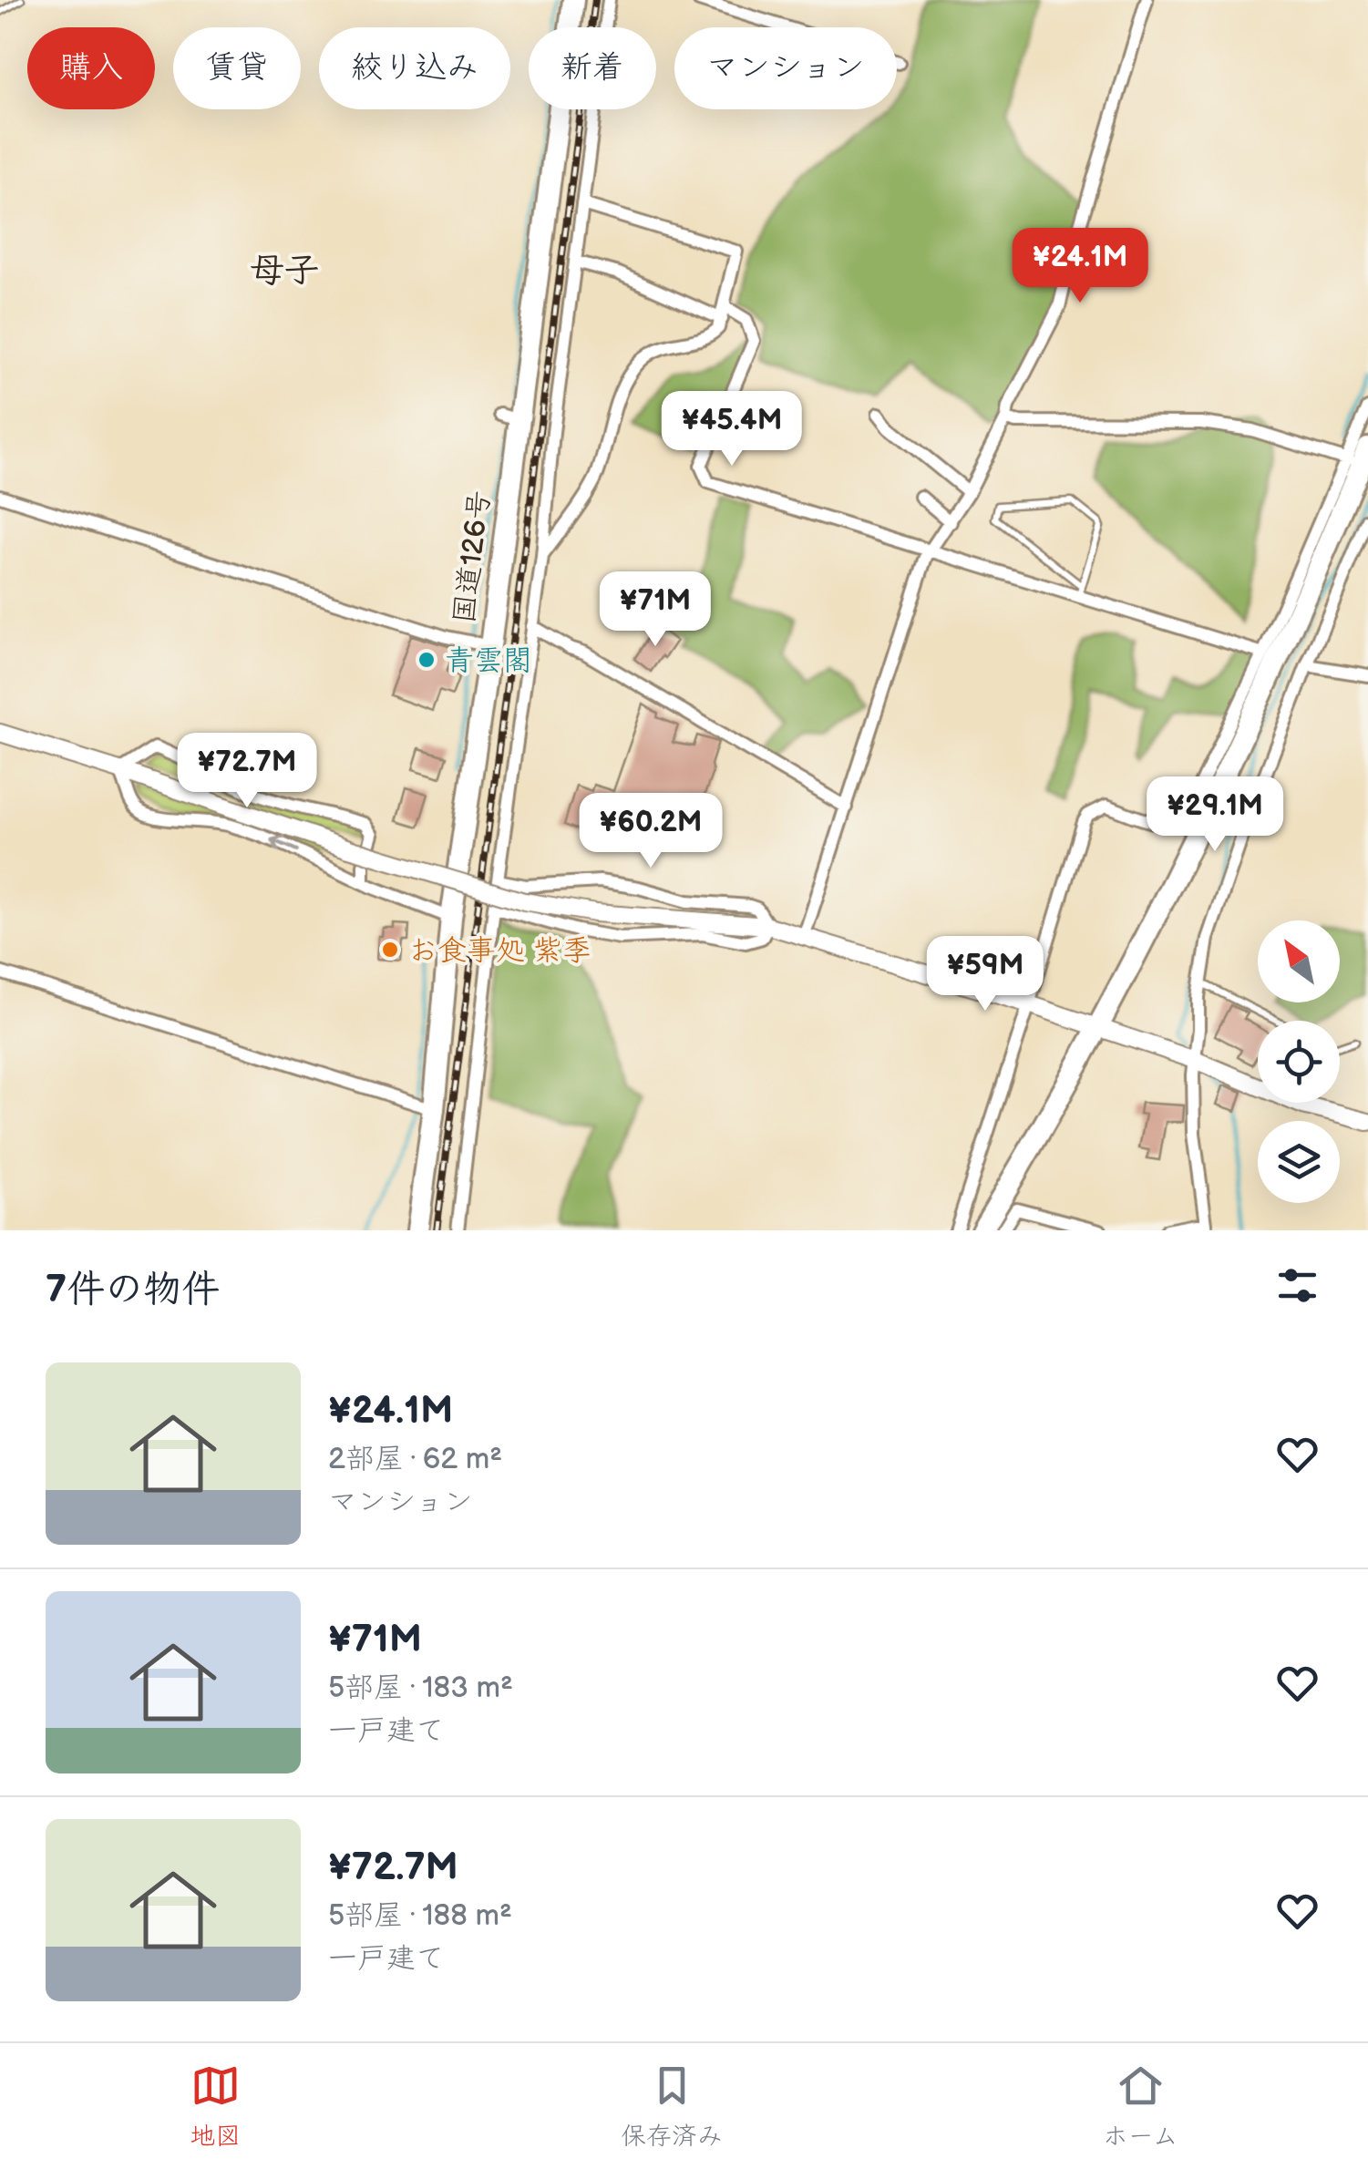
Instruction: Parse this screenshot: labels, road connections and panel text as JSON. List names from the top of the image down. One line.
{"streets":{"highway":["国道126号"]},"districts":["母子"],"places":["青雲閣","お食事処 紫季"],"north":"top left","page":{"chip":["購入","賃貸","絞り込み","新着","マンション"],"price":["¥24.1M","¥45.4M","¥71M","¥72.7M","¥29.1M","¥60.2M","¥59M"],"heading":"7件の物件","list":[{"name":"¥24.1M","note":"2部屋 · 62 m² · マンション"},{"name":"¥71M","note":"5部屋 · 183 m² · 一戸建て"},{"name":"¥72.7M","note":"5部屋 · 188 m² · 一戸建て"}],"tabs":["地図","保存済み","ホーム"]}}
